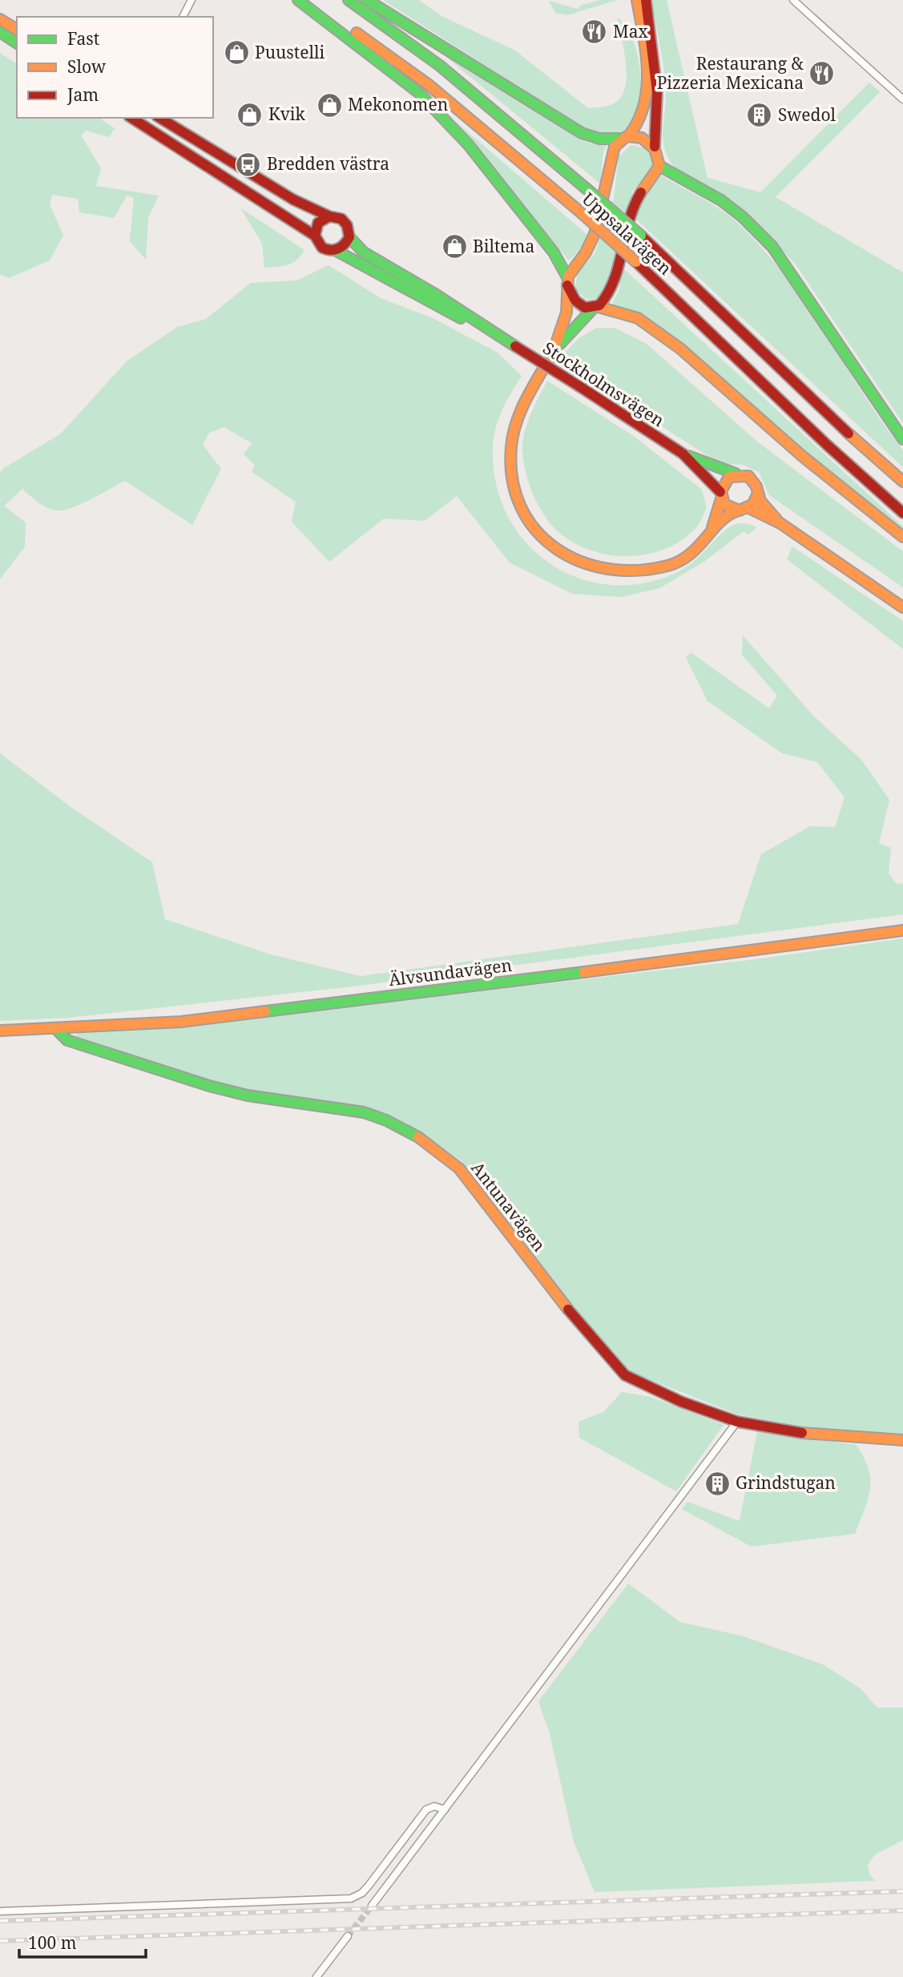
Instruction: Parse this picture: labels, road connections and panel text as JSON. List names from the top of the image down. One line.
{"streets":{"main road":["Uppsalavägen","Stockholmsvägen","Älvsundavägen","Antunavägen"]},"crossings":[["Älvsundavägen","Antunavägen"]],"places":{"restaurant":["Max","Restaurang & Pizzeria Mexicana"],"shop":["Puustelli","Mekonomen","Kvik","Biltema"],"building":["Swedol","Grindstugan"],"bus stop":["Bredden västra"]},"legend":["Fast","Slow","Jam"],"scale_bar":"100 m"}
